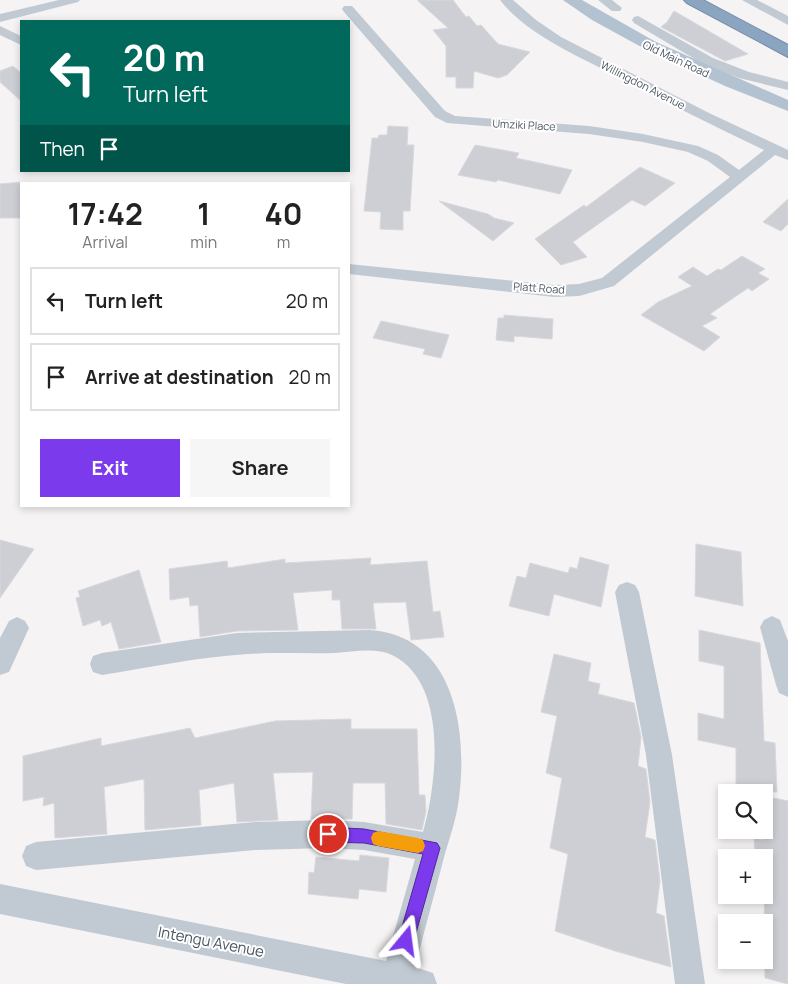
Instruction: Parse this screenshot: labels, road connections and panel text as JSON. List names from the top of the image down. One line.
{"streets":{"main road":["Old Main Road"],"street":["Willingdon Avenue","Umziki Place","Platt Road","Intengu Avenue"]},"crossings":[["Willingdon Avenue","Platt Road"],["Umziki Place","Platt Road"]],"page":{"turn":["20 m","Turn left"],"then":"Then","eta":["17:42","Arrival","1","min","40","m"],"list":[{"name":"Turn left","value":"20 m"},{"name":"Arrive at destination","value":"20 m"}],"buttons":["Exit","Share"],"map_buttons":["+","−"]}}
